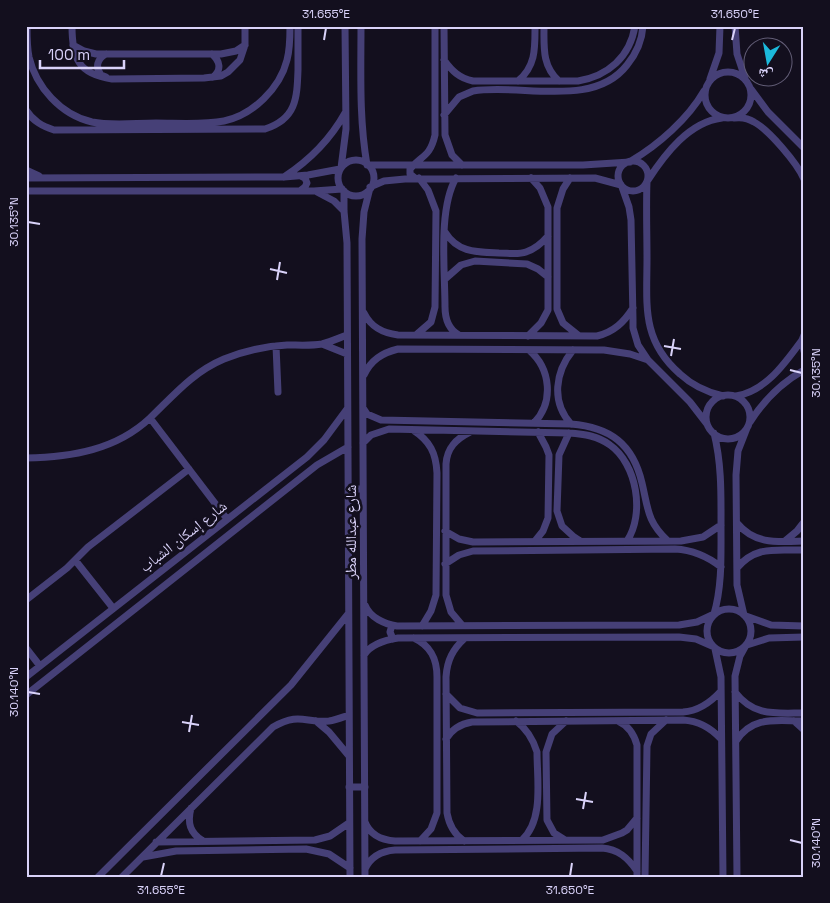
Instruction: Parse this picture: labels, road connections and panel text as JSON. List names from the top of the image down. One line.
{"streets":{"street":["شارع عبدالله مطر","شارع إسكان الشباب"]},"crossings":[["شارع عبدالله مطر","شارع إسكان الشباب"]],"scale_bar":"100 m","north":"bottom","coordinates":["31.655°E","31.650°E","30.135°N","30.140°N"]}
